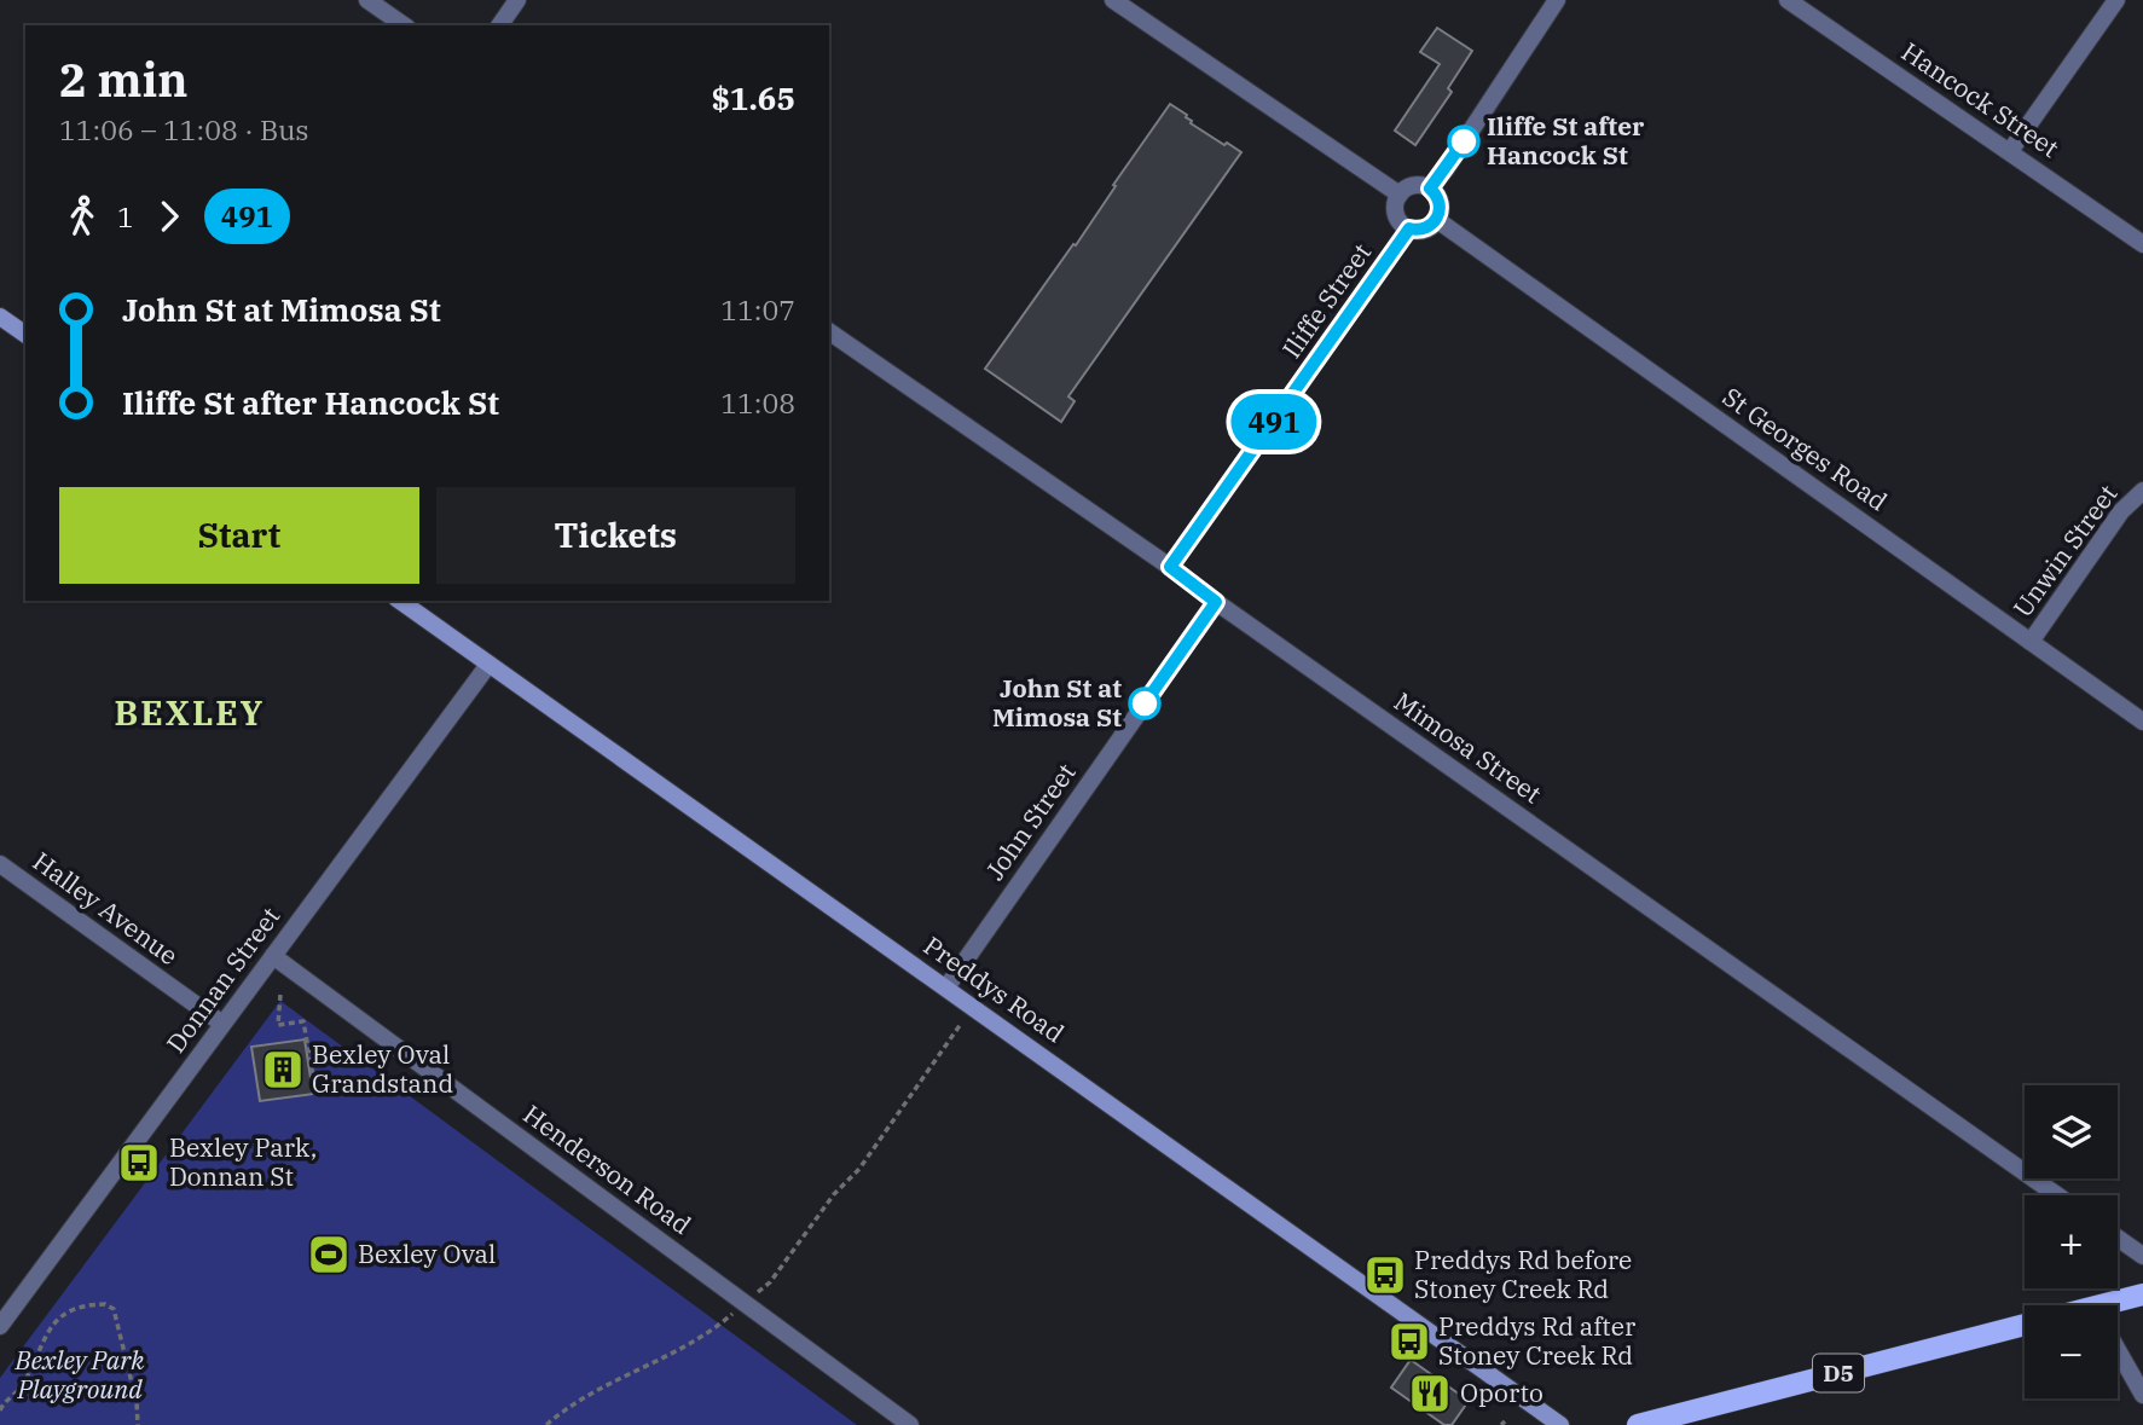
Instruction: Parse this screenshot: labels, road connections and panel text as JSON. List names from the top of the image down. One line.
{"streets":{"main road":["Preddys Road","D5"],"street":["Hancock Street","Iliffe Street","St Georges Road","Unwin Street","Mimosa Street","John Street","Halley Avenue","Donnan Street","Henderson Road"]},"crossings":[["Iliffe Street","St Georges Road"],["Iliffe Street","Mimosa Street"],["St Georges Road","Unwin Street"],["Mimosa Street","John Street"],["John Street","Preddys Road"],["Halley Avenue","Donnan Street"],["Donnan Street","Preddys Road"],["Donnan Street","Henderson Road"]],"districts":["BEXLEY"],"parks":["Bexley Park Playground"],"places":{"other":["Iliffe St after Hancock St","John St at Mimosa St"],"building":["Bexley Oval Grandstand"],"bus stop":["Bexley Park, Donnan St","Preddys Rd before Stoney Creek Rd","Preddys Rd after Stoney Creek Rd"],"sports":["Bexley Oval"],"restaurant":["Oporto"]},"lines":["bus line 491"],"page":{"on_map":"491","heading":["2 min","11:06 – 11:08 · Bus","$1.65"],"legs":["1","491"],"list":[{"name":"John St at Mimosa St","value":"11:07"},{"name":"Iliffe St after Hancock St","value":"11:08"}],"buttons":["Start","Tickets"],"map_buttons":["+","−"]}}
